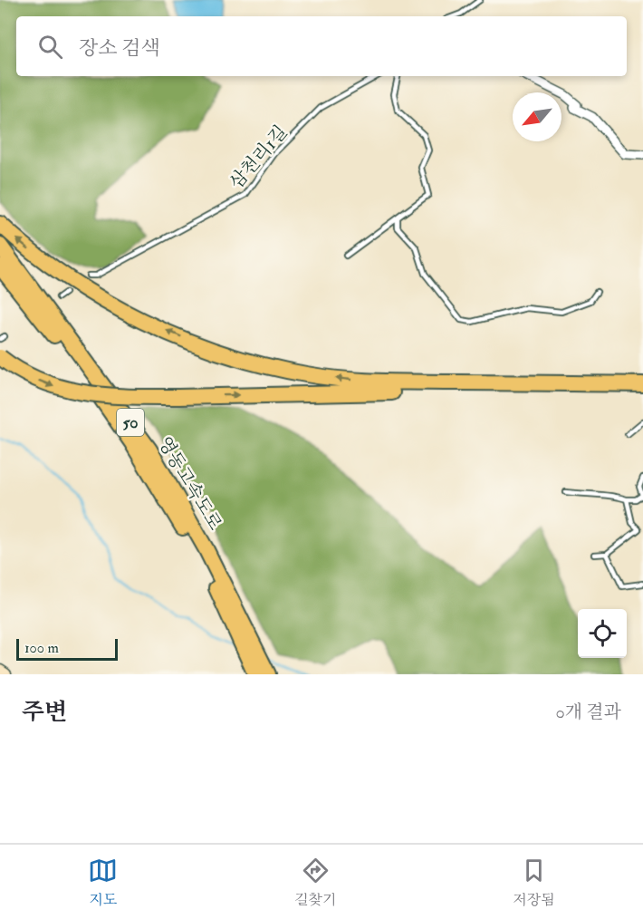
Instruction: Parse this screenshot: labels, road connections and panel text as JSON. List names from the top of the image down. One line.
{"streets":{"highway":["50","영동고속도로"],"lane":["삼천리1길"]},"scale_bar":"100 m","north":"bottom left","page":{"search":"장소 검색","scale":"100 m","heading":["주변","0개 결과"],"nav":["지도","길찾기","저장됨"]}}
